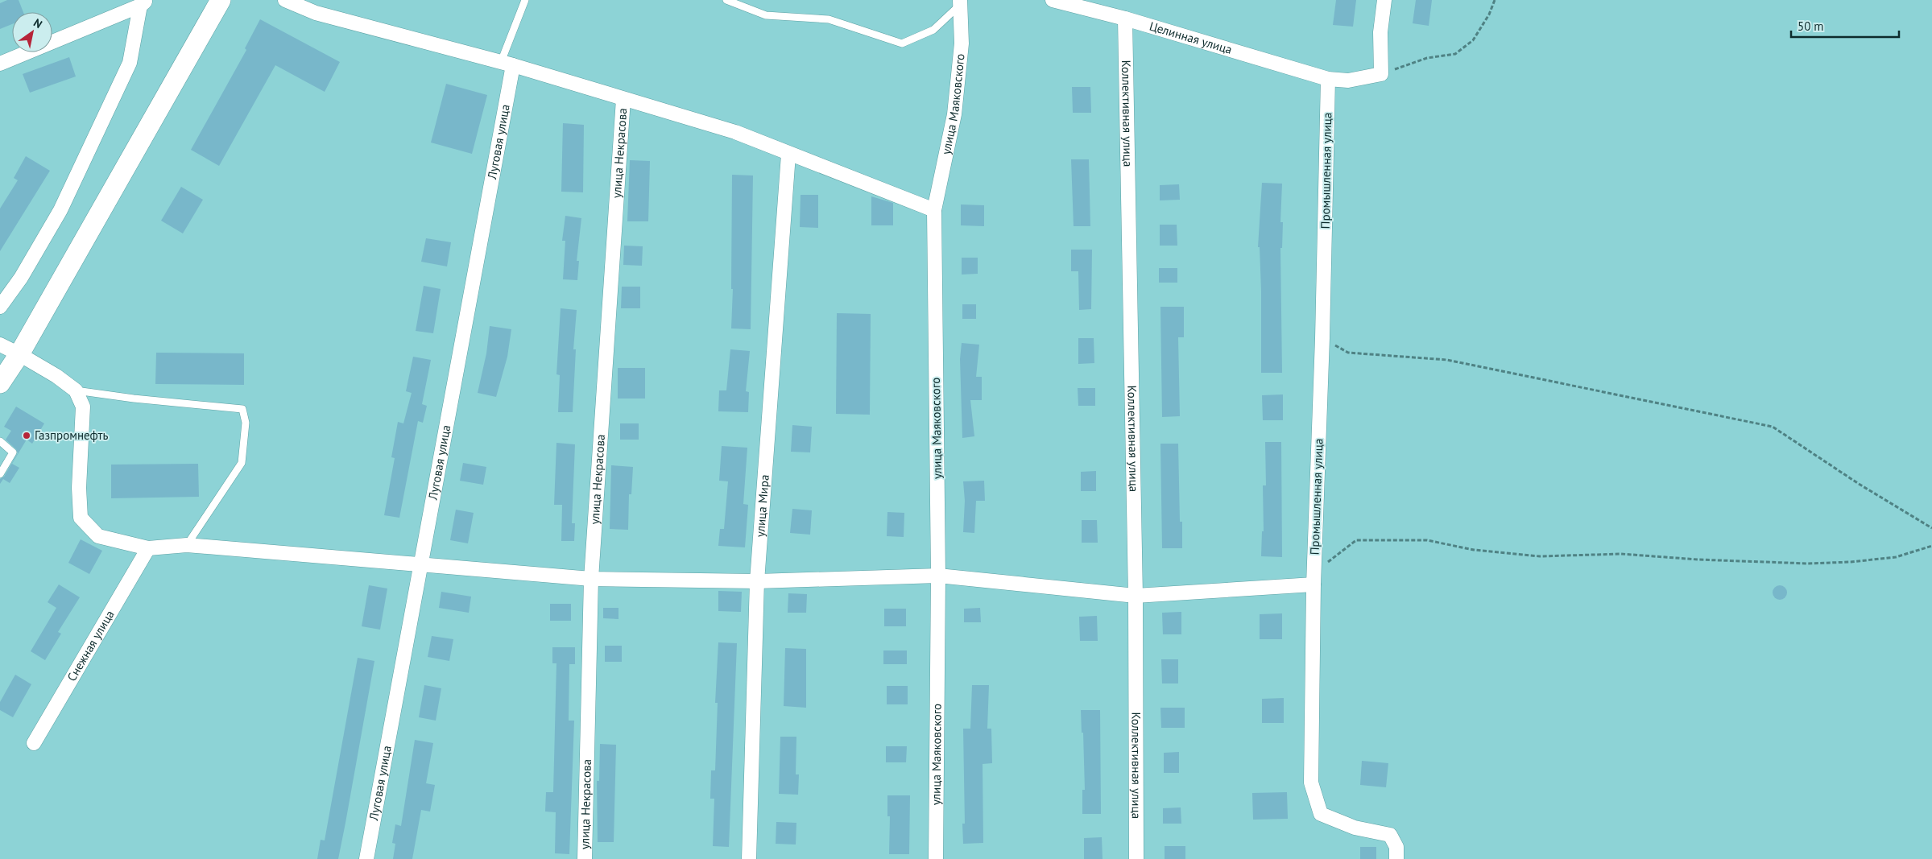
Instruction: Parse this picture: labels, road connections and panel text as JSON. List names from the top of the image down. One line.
{"streets":{"street":["Целинная улица","улица Маяковского","Коллективная улица","Луговая улица","улица Некрасова","Промышленная улица","улица Мира","Снежная улица"]},"crossings":[["Целинная улица","Коллективная улица"],["Целинная улица","Промышленная улица"]],"places":["Газпромнефть"],"scale_bar":"50 m","north":"top right"}
